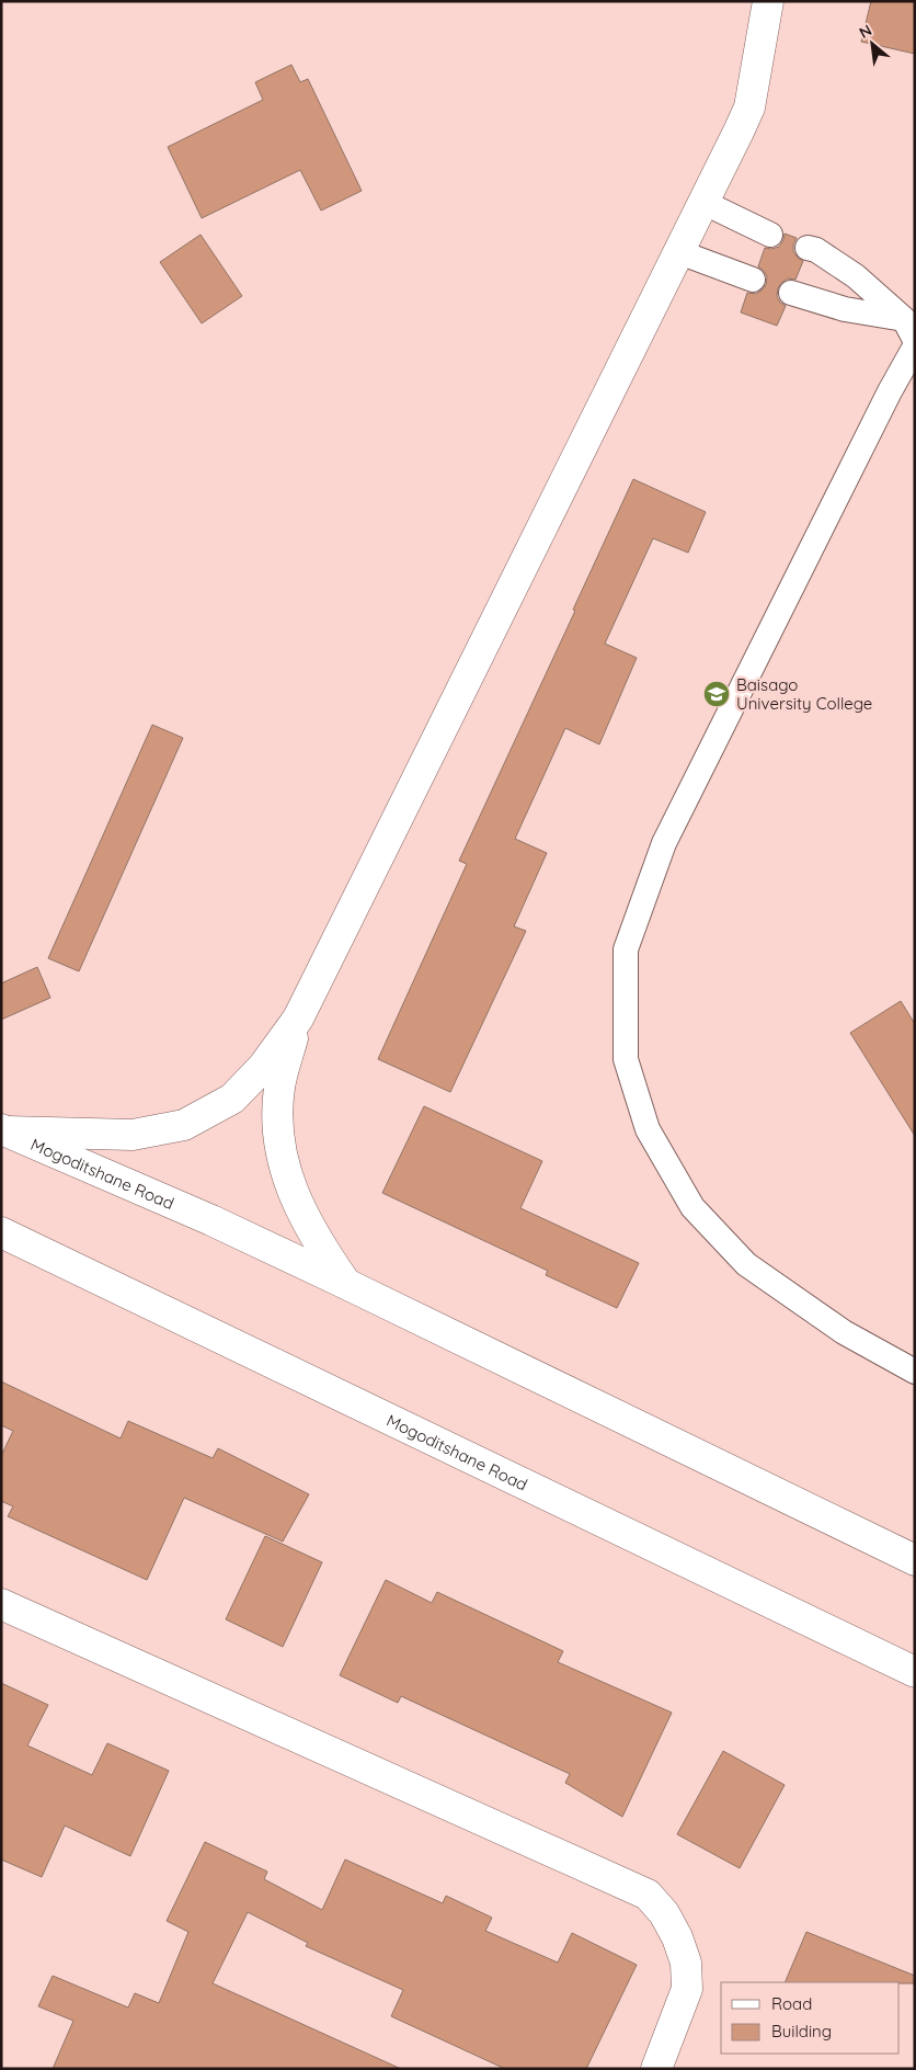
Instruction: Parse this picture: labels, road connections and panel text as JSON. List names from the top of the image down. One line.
{"streets":{"street":["Mogoditshane Road"]},"places":{"school or university":["Baisago University College"]},"legend":["Road","Building"],"north":"top left"}
